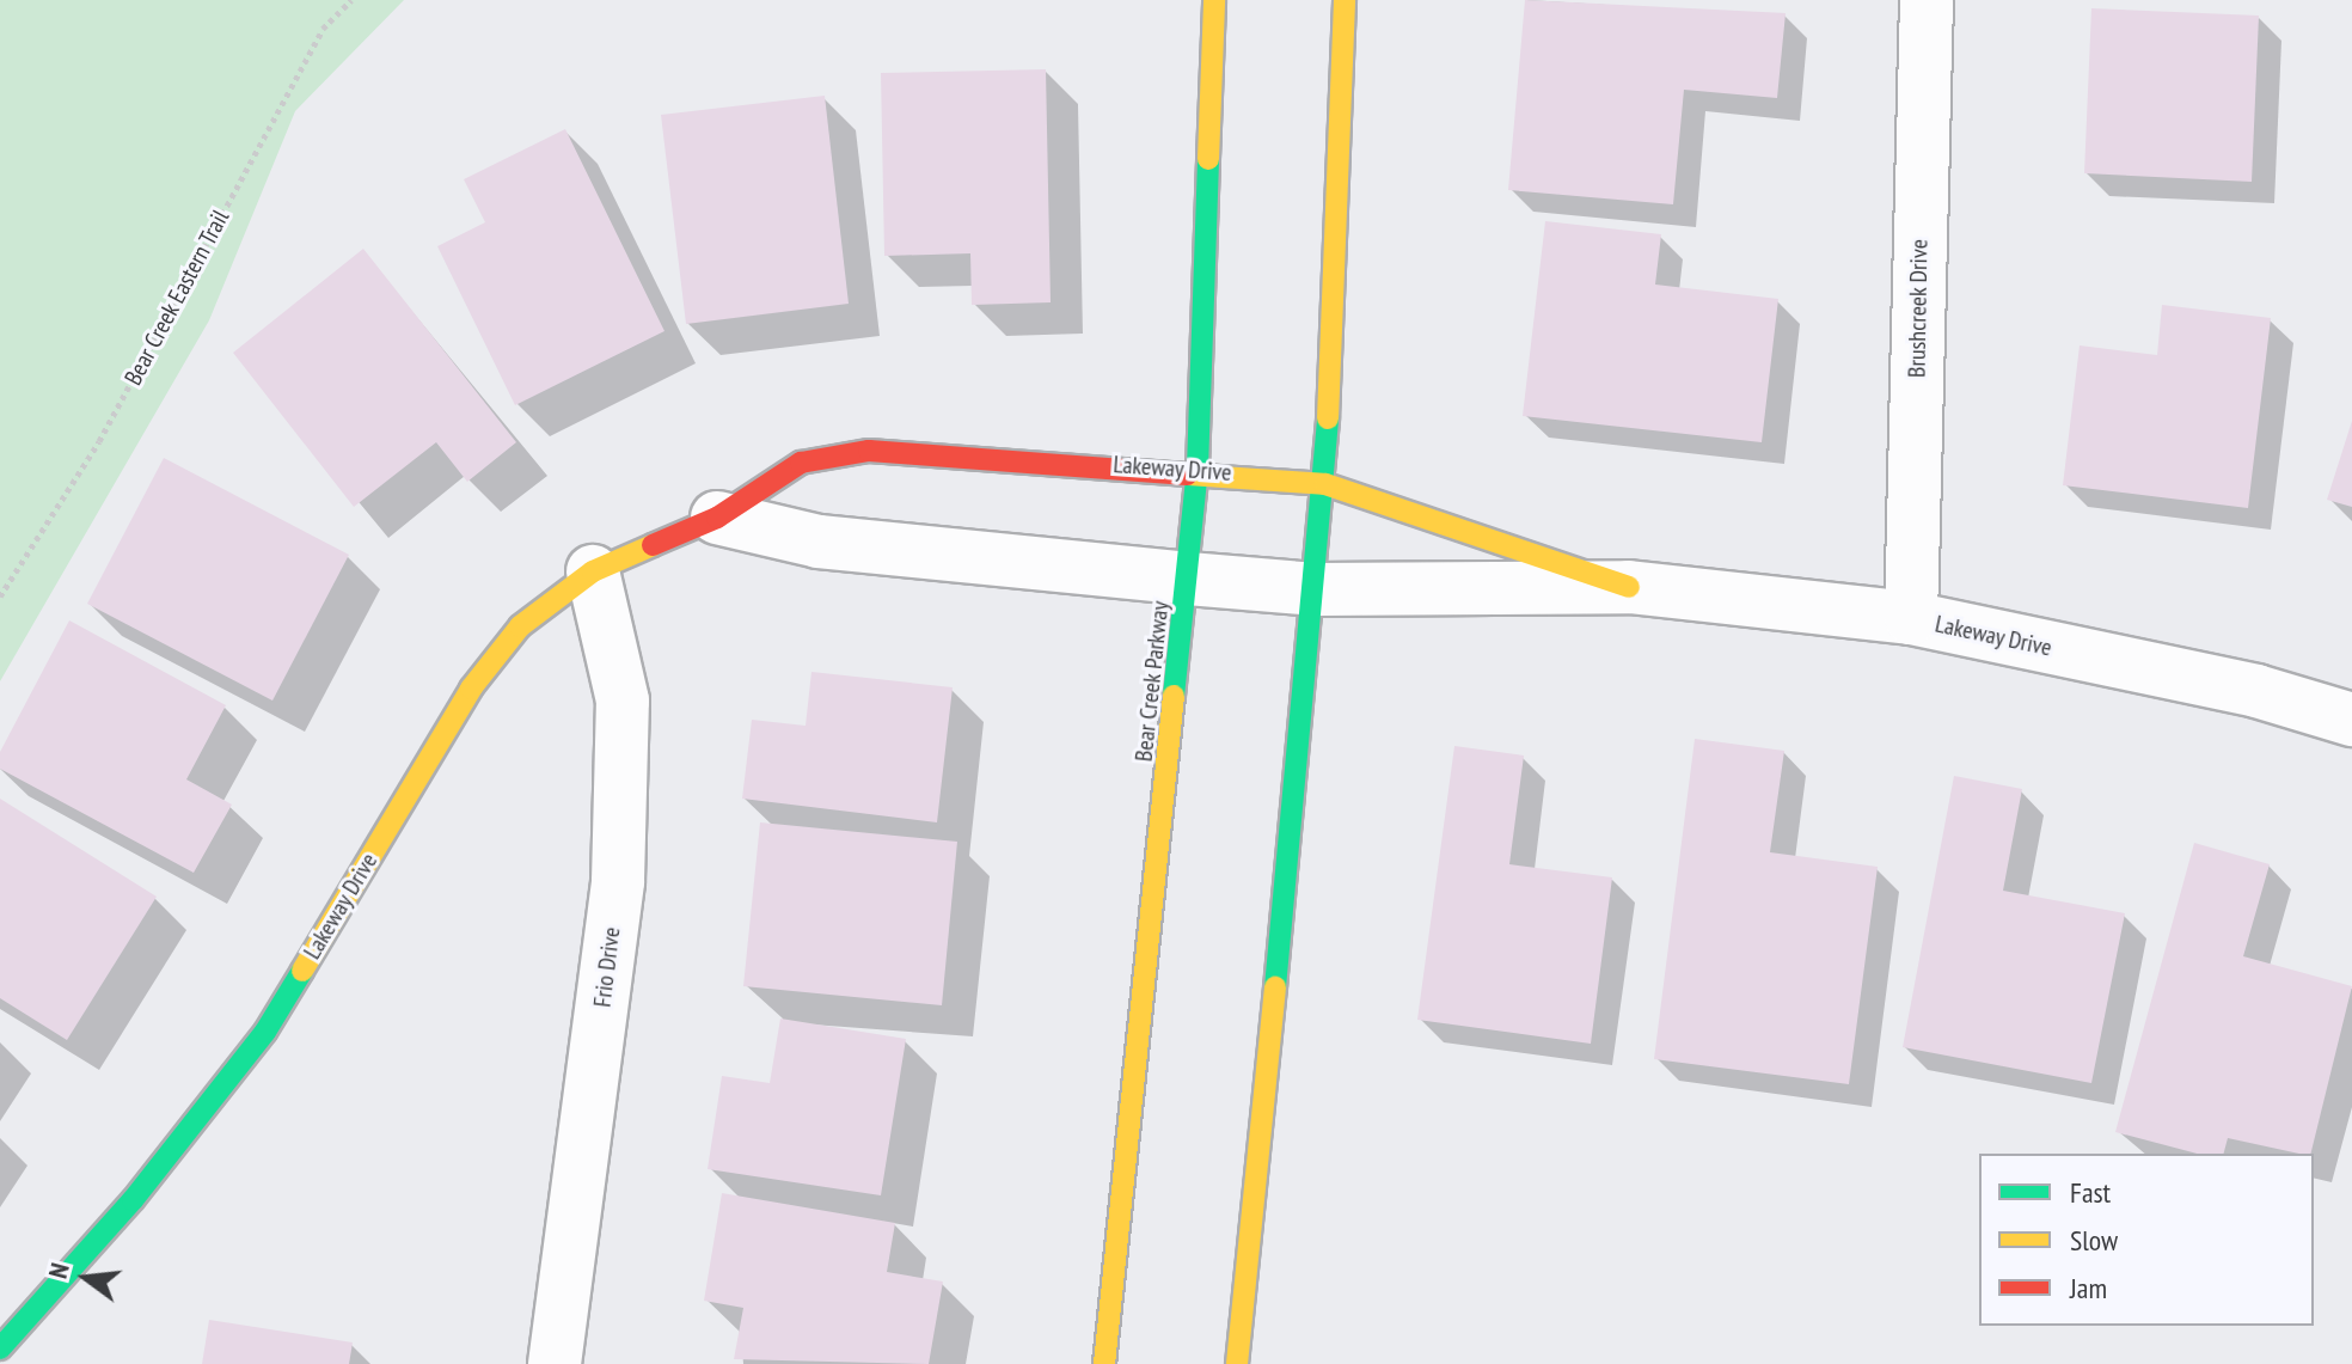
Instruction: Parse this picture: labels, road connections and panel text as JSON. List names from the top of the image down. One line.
{"streets":{"main road":["Lakeway Drive","Bear Creek Parkway"],"street":["Brushcreek Drive","Frio Drive"],"path":["Bear Creek Eastern Trail"]},"crossings":[["Brushcreek Drive","Lakeway Drive"],["Lakeway Drive","Bear Creek Parkway"],["Lakeway Drive","Frio Drive"]],"legend":["Fast","Slow","Jam"],"north":"left"}
